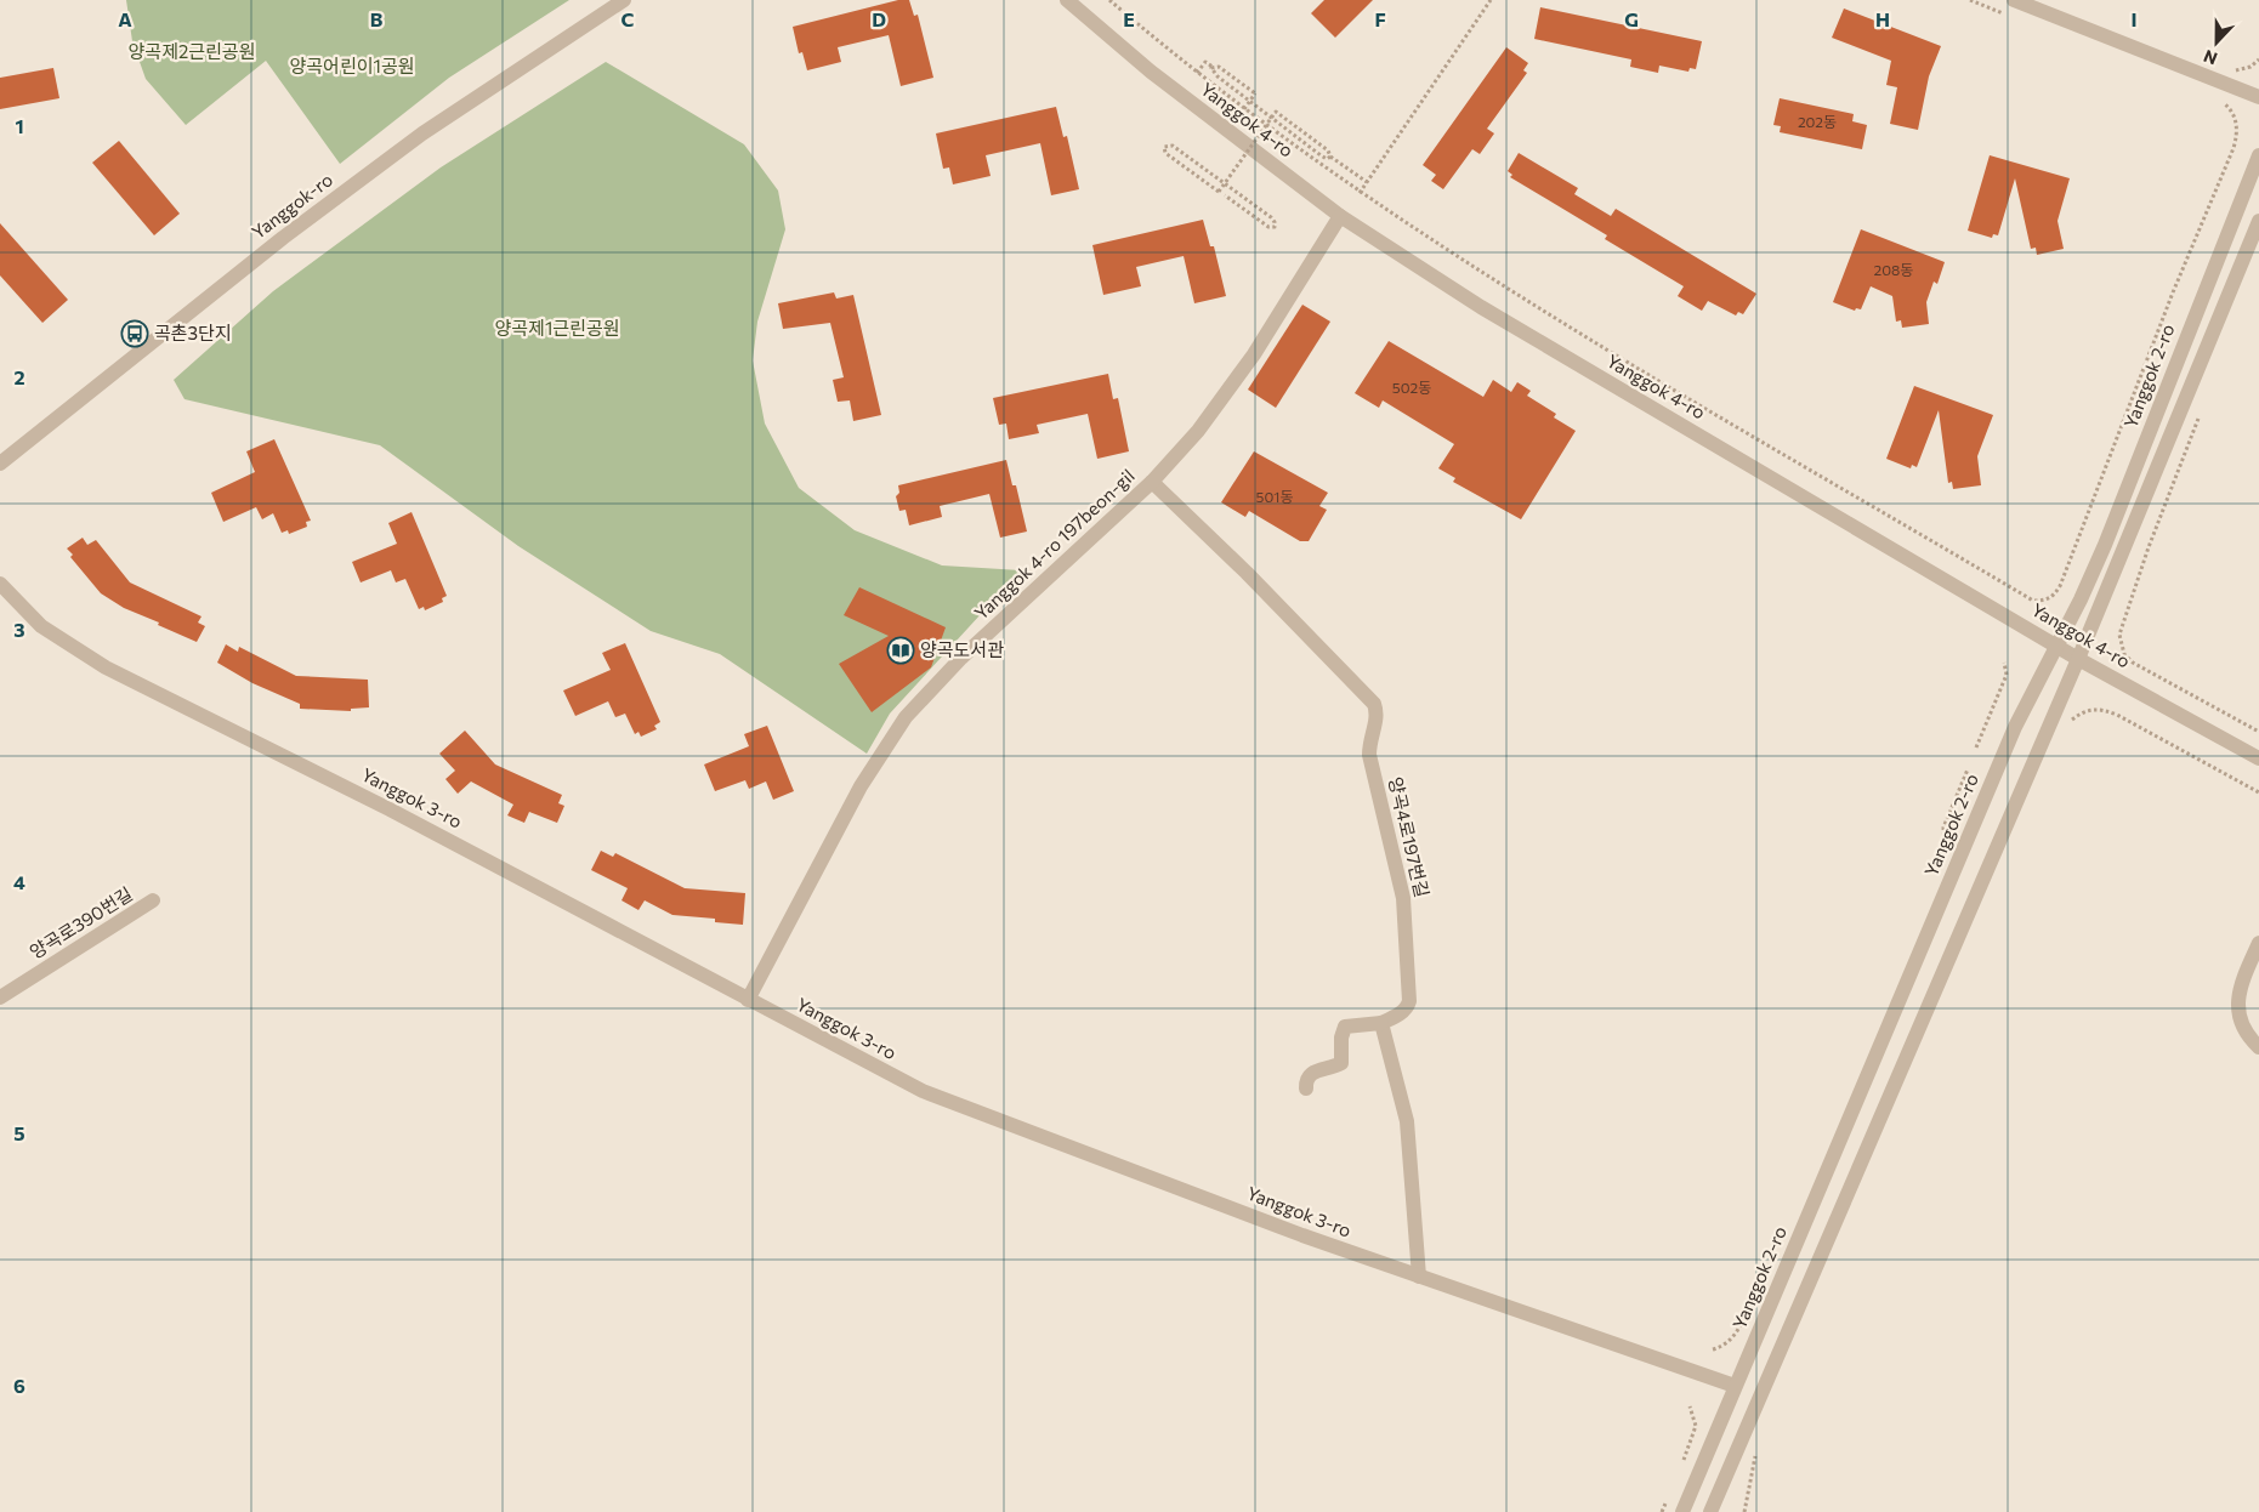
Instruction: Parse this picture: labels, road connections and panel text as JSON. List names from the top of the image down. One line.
{"streets":{"street":["Yanggok 4-ro","Yanggok-ro","Yanggok 2-ro","Yanggok 4-ro 197beon-gil","Yanggok 3-ro","양곡4로197번길","양곡로390번길"]},"crossings":[["Yanggok 4-ro","Yanggok 2-ro"],["Yanggok 4-ro","Yanggok 4-ro 197beon-gil"],["Yanggok 2-ro","Yanggok 3-ro"],["Yanggok 4-ro 197beon-gil","Yanggok 3-ro"],["Yanggok 4-ro 197beon-gil","양곡4로197번길"]],"parks":["양곡제2근린공원","양곡어린이1공원","양곡제1근린공원"],"places":{"bus stop":["곡촌3단지"],"library":["양곡도서관"]},"house_numbers":["202동","208동","502동","501동"],"north":"bottom","grid":{"columns":["A","B","C","D","E","F","G","H","I"],"rows":["1","2","3","4","5","6"]}}
